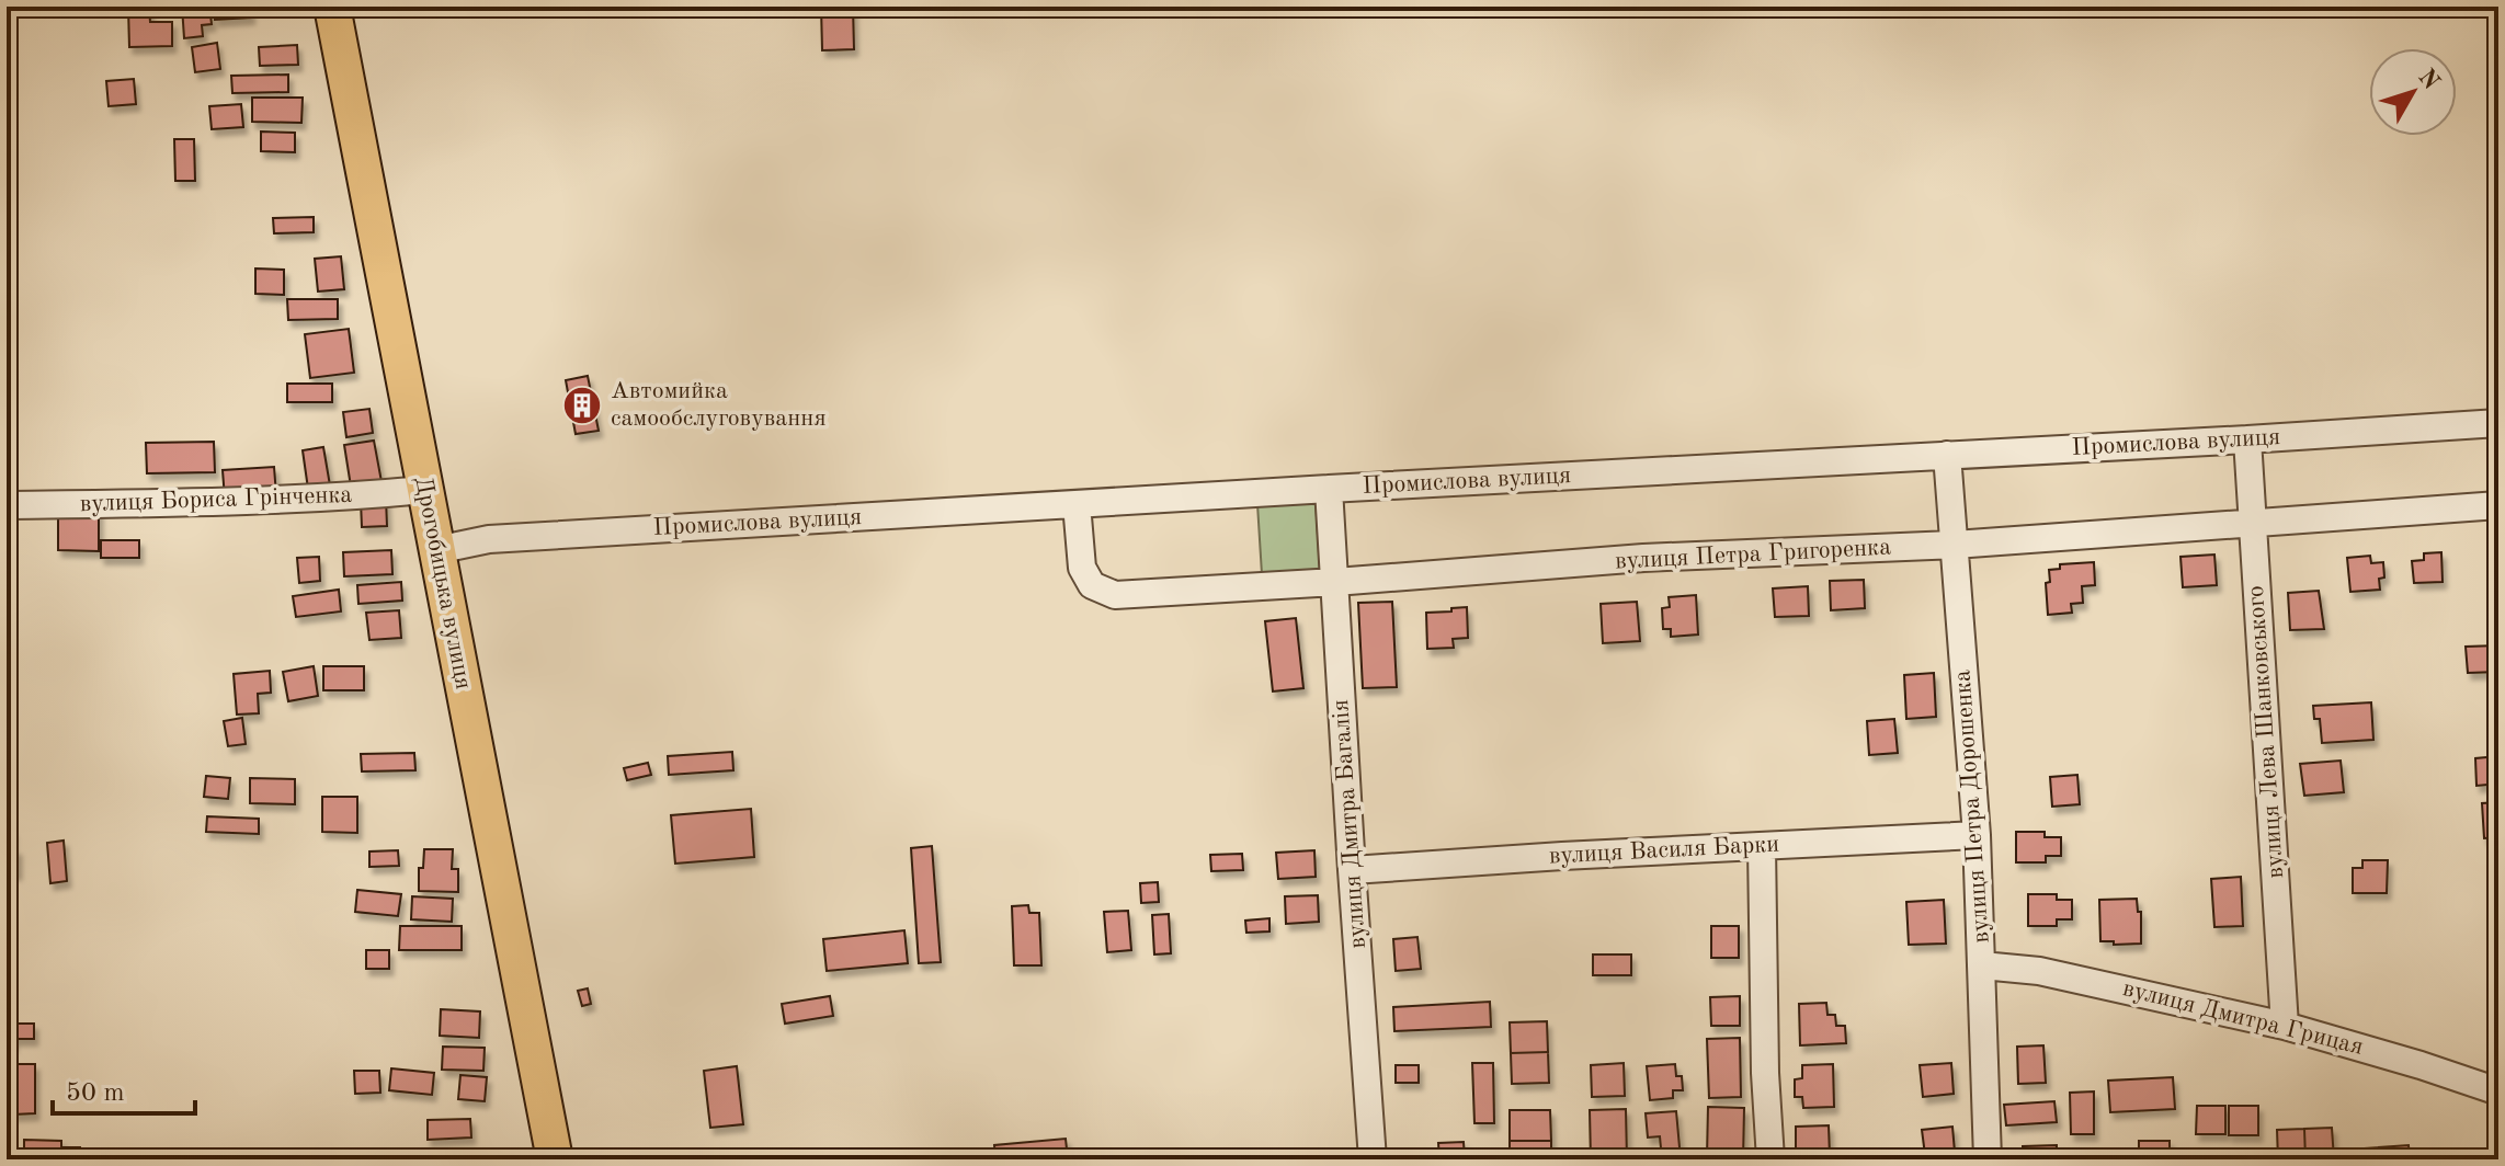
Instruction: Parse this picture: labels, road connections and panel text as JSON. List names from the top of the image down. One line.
{"streets":{"main road":["Дрогобицька вулиця"],"street":["Промислова вулиця","вулиця Бориса Грінченка","вулиця Петра Григоренка","вулиця Лева Шанковського","вулиця Петра Дорошенка","вулиця Дмитра Багалія","вулиця Василя Барки","вулиця Дмитра Грицая"]},"crossings":[["Промислова вулиця","вулиця Петра Григоренка"],["Промислова вулиця","Дрогобицька вулиця"],["Промислова вулиця","вулиця Лева Шанковського"],["Промислова вулиця","вулиця Петра Дорошенка"],["Промислова вулиця","вулиця Дмитра Багалія"],["вулиця Бориса Грінченка","Дрогобицька вулиця"],["вулиця Петра Григоренка","вулиця Лева Шанковського"],["вулиця Петра Григоренка","вулиця Петра Дорошенка"],["вулиця Петра Григоренка","вулиця Дмитра Багалія"],["вулиця Лева Шанковського","вулиця Дмитра Грицая"],["вулиця Петра Дорошенка","вулиця Василя Барки"],["вулиця Петра Дорошенка","вулиця Дмитра Грицая"],["вулиця Дмитра Багалія","вулиця Василя Барки"]],"places":{"building":["Автомийка самообслуговування"]},"scale_bar":"50 m","north":"top right"}
